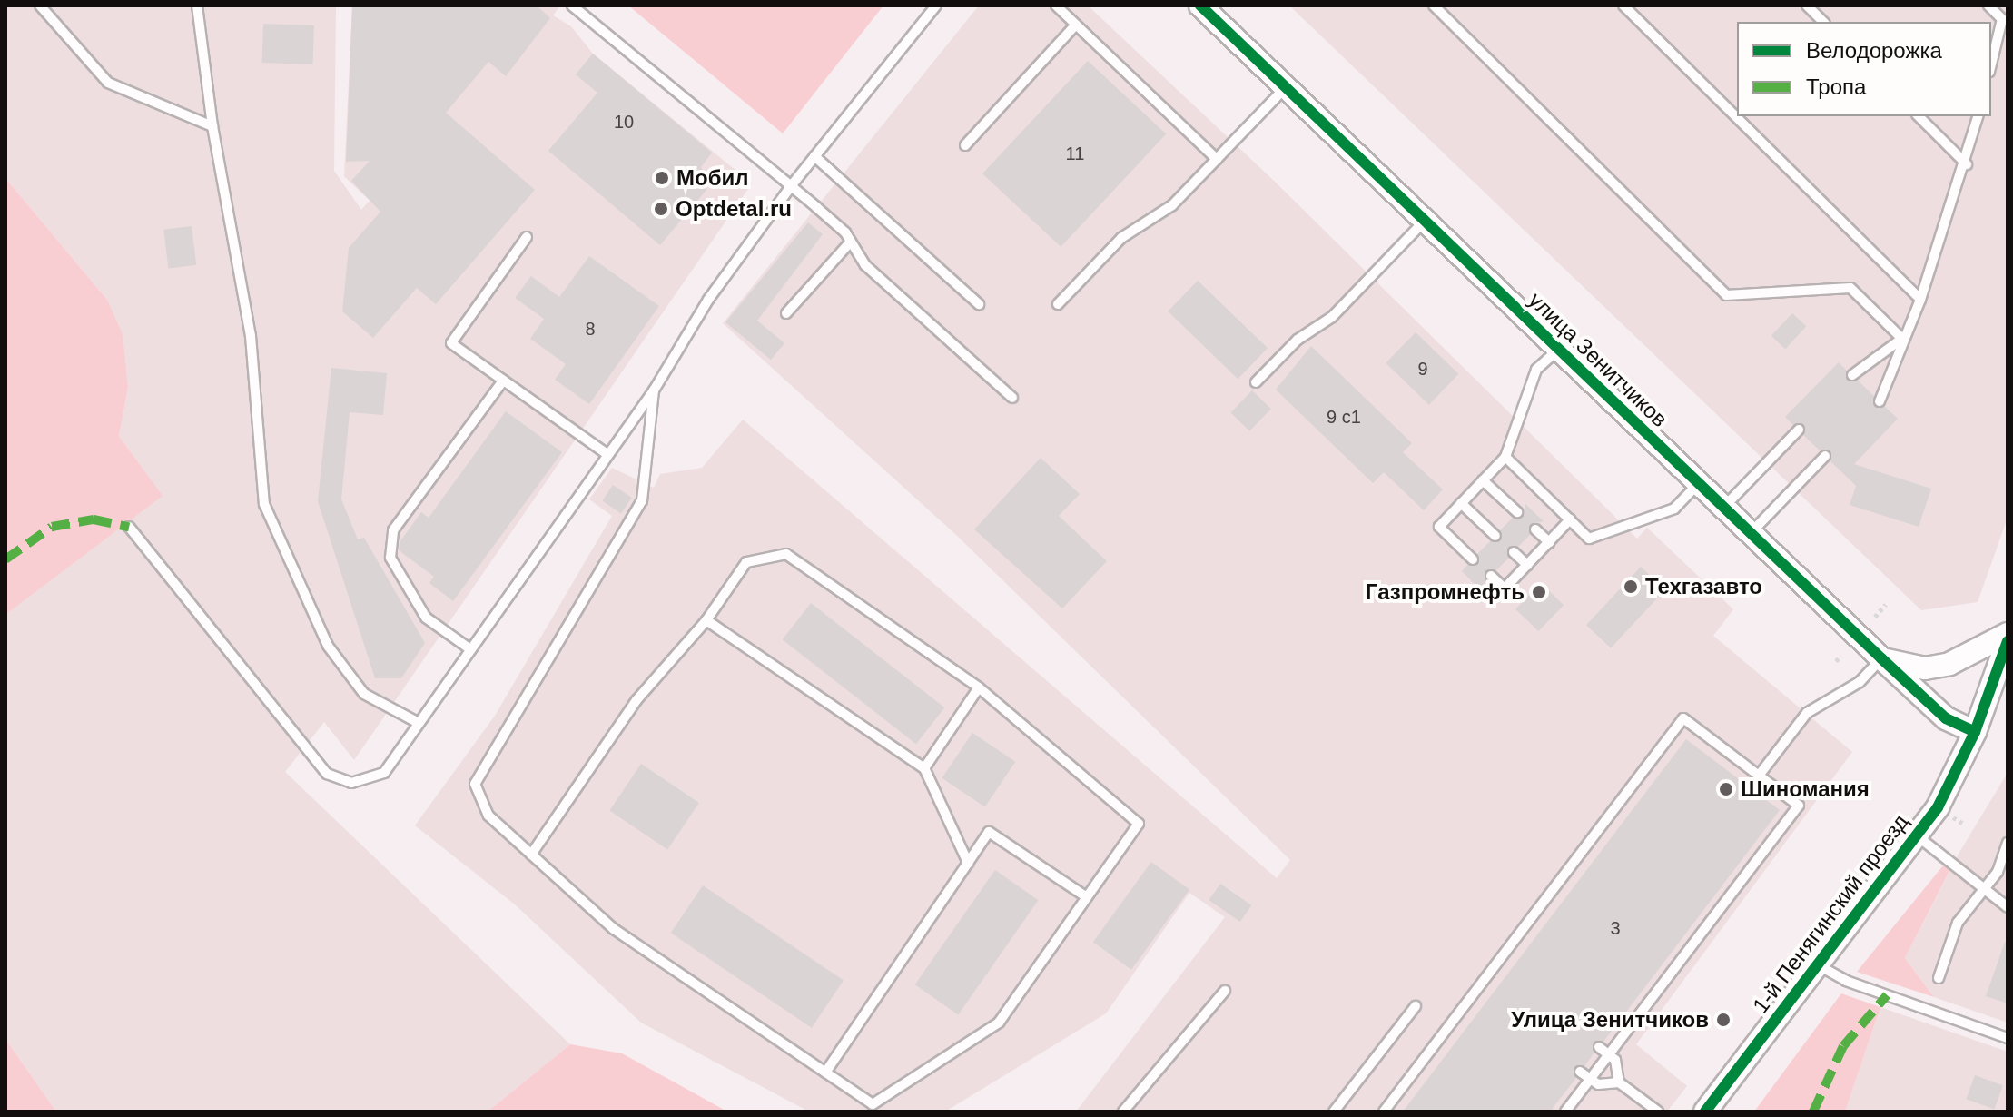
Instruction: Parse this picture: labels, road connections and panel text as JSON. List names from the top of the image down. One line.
{"streets":{"street":["улица Зенитчиков","1-й Пенягинский проезд"]},"crossings":[["улица Зенитчиков","1-й Пенягинский проезд"]],"places":["Мобил","Optdetal.ru","Техгазавто","Газпромнефть","Шиномания","Улица Зенитчиков"],"house_numbers":["10","11","8","9","9 с1","3"],"legend":["Велодорожка","Тропа"]}
